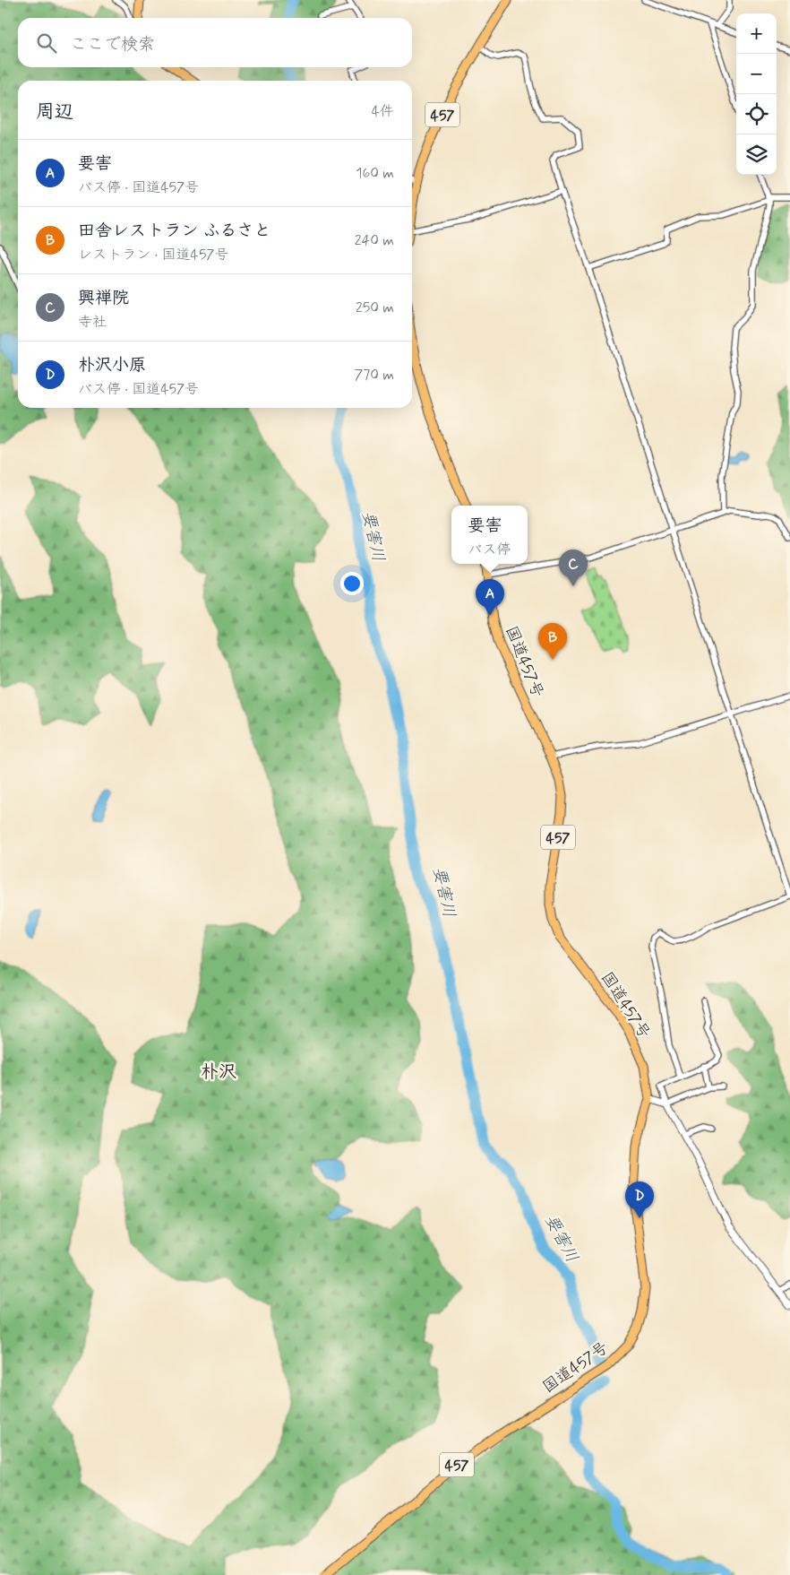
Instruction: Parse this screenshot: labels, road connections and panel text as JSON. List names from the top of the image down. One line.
{"streets":{"highway":["457","国道457号"]},"districts":["朴沢"],"water":["要害川"],"page":{"map_buttons":["+","−"],"search":"ここで検索","heading":["周辺","4件"],"list":[{"mark":"A","name":"要害","note":"バス停 · 国道457号","value":"160 m"},{"mark":"B","name":"田舎レストラン ふるさと","note":"レストラン · 国道457号","value":"240 m"},{"mark":"C","name":"興禅院","note":"寺社","value":"250 m"},{"mark":"D","name":"朴沢小原","note":"バス停 · 国道457号","value":"770 m"}],"popup":["要害","バス停"],"pins":["C","A","B","D"]}}
